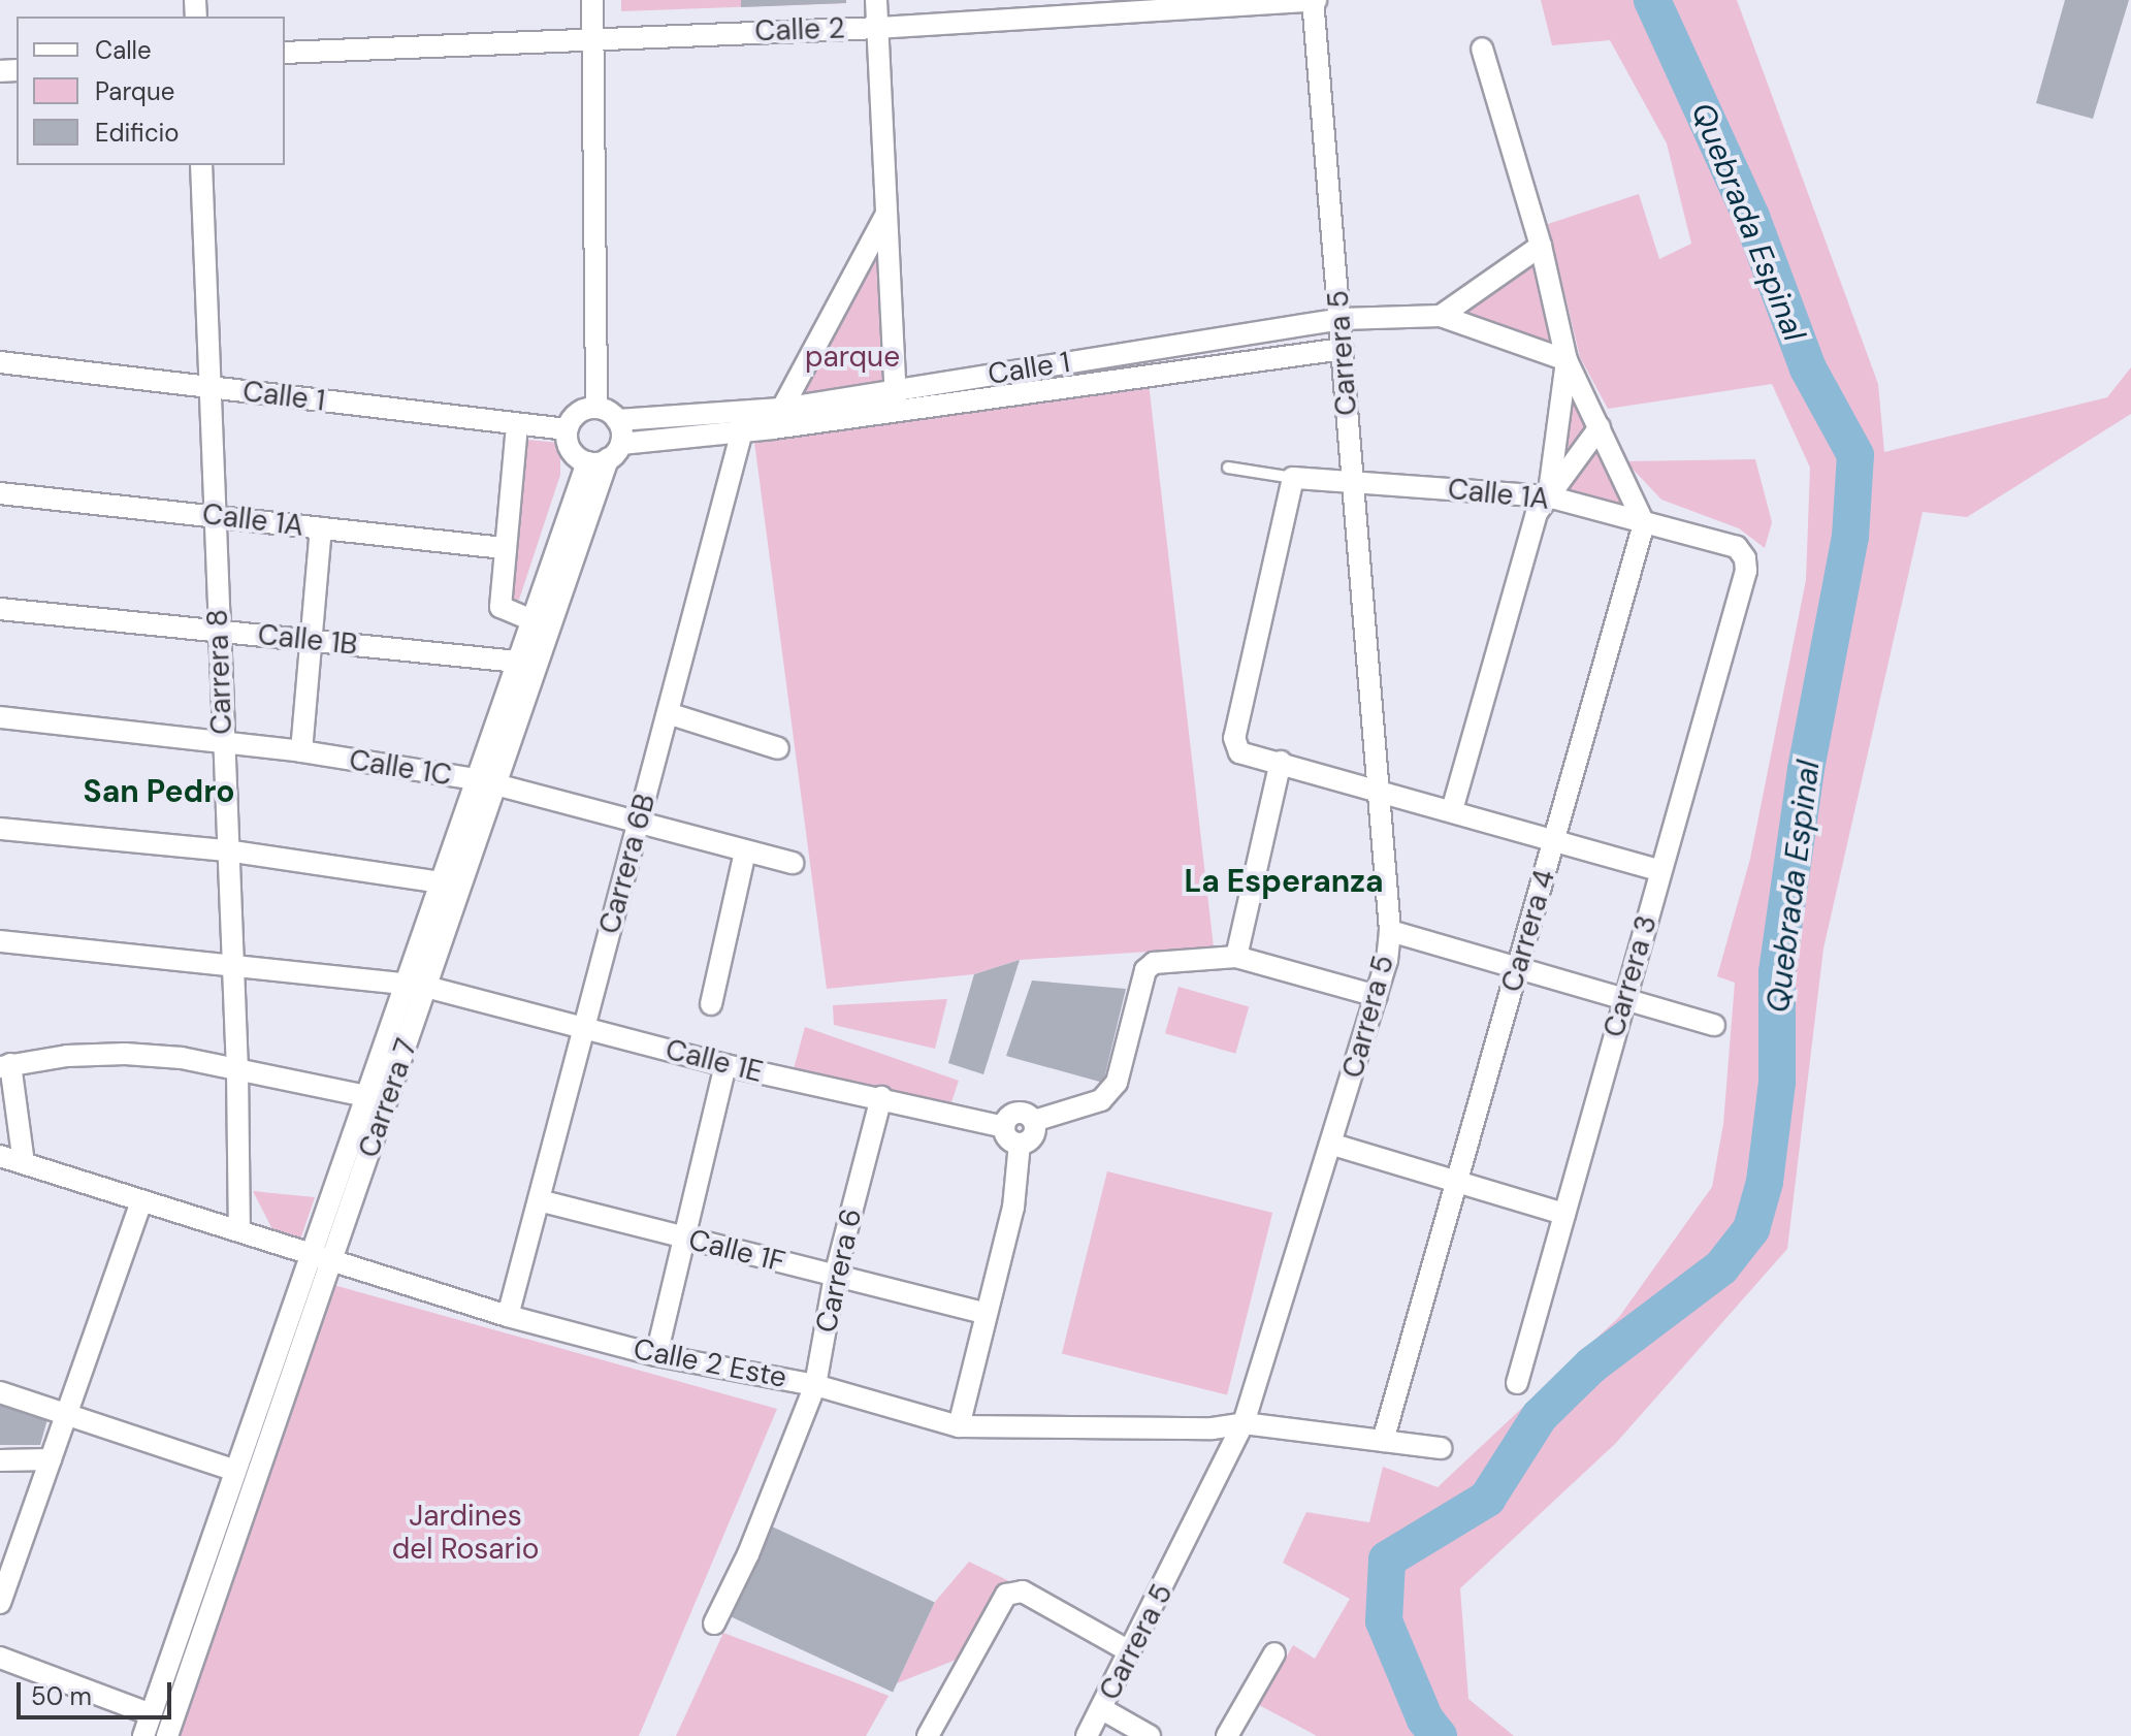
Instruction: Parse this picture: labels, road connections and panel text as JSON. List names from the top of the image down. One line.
{"streets":{"street":["Calle 2","Carrera 5","Calle 1","Calle 1A","Calle 1B","Carrera 8","Calle 1C","Carrera 6B","Carrera 4","Carrera 3","Calle 1E","Carrera 7","Calle 1F","Carrera 6","Calle 2 Este"]},"crossings":[["Calle 2","Carrera 5"],["Carrera 5","Calle 1"],["Carrera 5","Calle 1A"],["Carrera 5","Calle 2 Este"],["Calle 1","Carrera 8"],["Calle 1","Carrera 6B"],["Calle 1","Carrera 7"],["Calle 1A","Carrera 8"],["Calle 1A","Carrera 4"],["Calle 1A","Carrera 3"],["Calle 1B","Carrera 8"],["Calle 1B","Carrera 7"],["Carrera 8","Calle 1C"],["Carrera 8","Calle 1E"],["Carrera 8","Calle 2 Este"],["Calle 1C","Carrera 6B"],["Calle 1C","Carrera 7"],["Carrera 6B","Calle 1E"],["Carrera 6B","Calle 1F"],["Carrera 6B","Calle 2 Este"],["Carrera 4","Calle 2 Este"],["Calle 1E","Carrera 7"],["Calle 1E","Carrera 6"],["Carrera 7","Calle 2 Este"],["Calle 1F","Carrera 6"],["Carrera 6","Calle 2 Este"]],"districts":["San Pedro","La Esperanza"],"water":["Quebrada Espinal"],"parks":["parque","Jardines del Rosario"],"legend":["Calle","Parque","Edificio"],"scale_bar":"50 m"}
